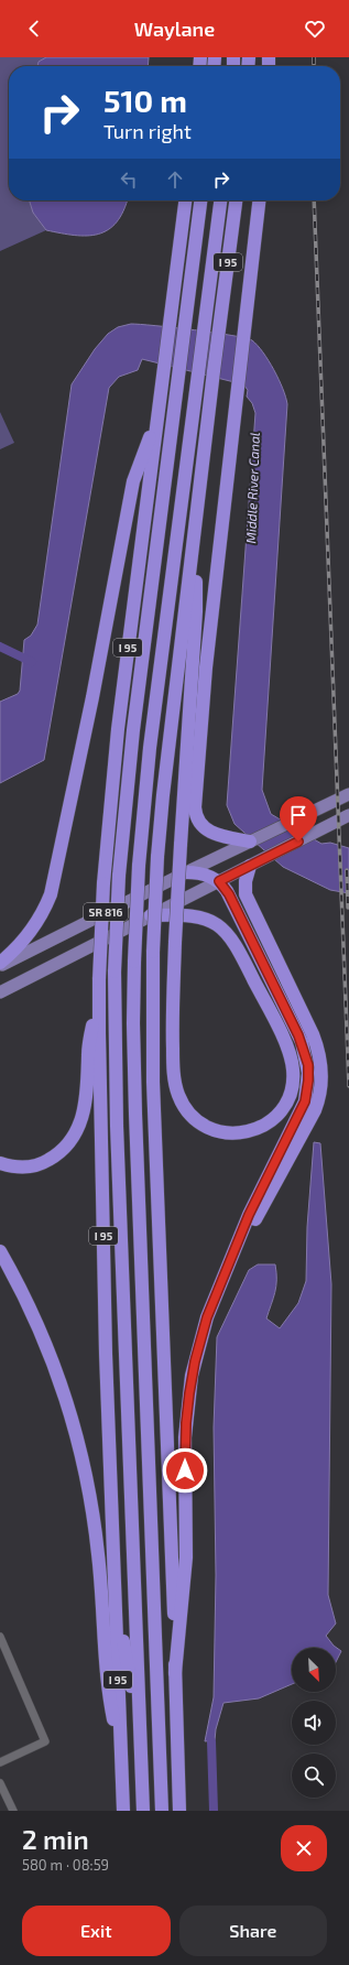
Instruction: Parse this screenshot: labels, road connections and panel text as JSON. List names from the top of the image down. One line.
{"streets":{"highway":["I 95"],"main road":["SR 816"]},"water":["Middle River Canal"],"north":"bottom right","page":{"header":"Waylane","turn":["510 m","Turn right"],"heading":["2 min","580 m · 08:59"],"buttons":["Exit","Share"]}}
